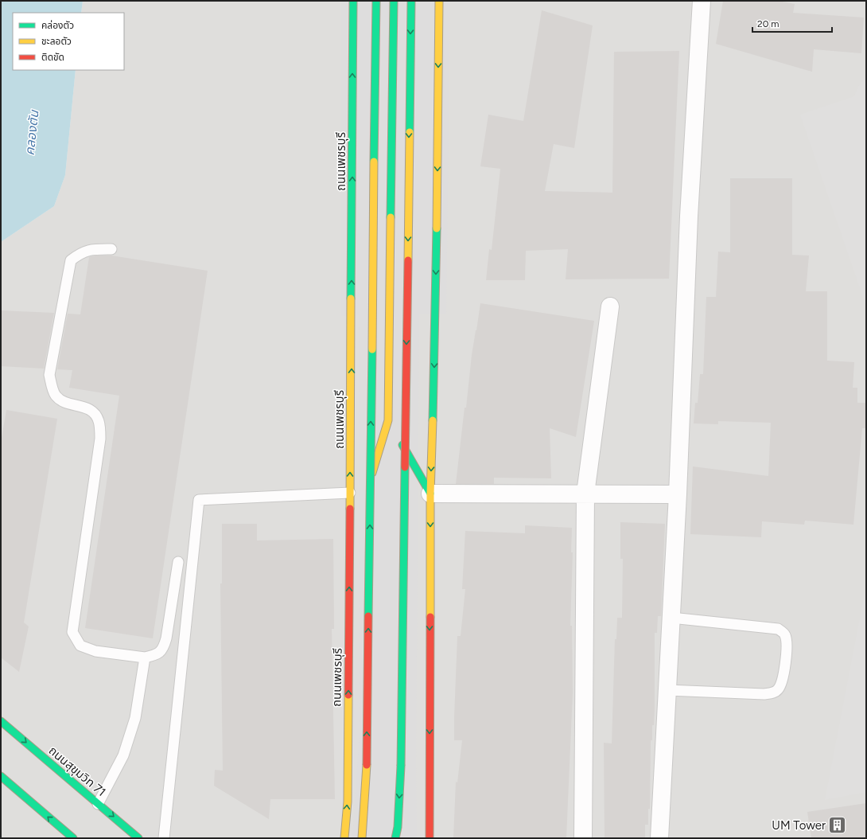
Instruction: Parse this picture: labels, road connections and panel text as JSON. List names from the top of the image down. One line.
{"streets":{"main road":["ถนนเพชรบุรี","ถนนสุขุมวิท 71"]},"water":["คลองตัน"],"places":{"building":["UM Tower"]},"legend":["คล่องตัว","ชะลอตัว","ติดขัด"],"scale_bar":"20 m"}
